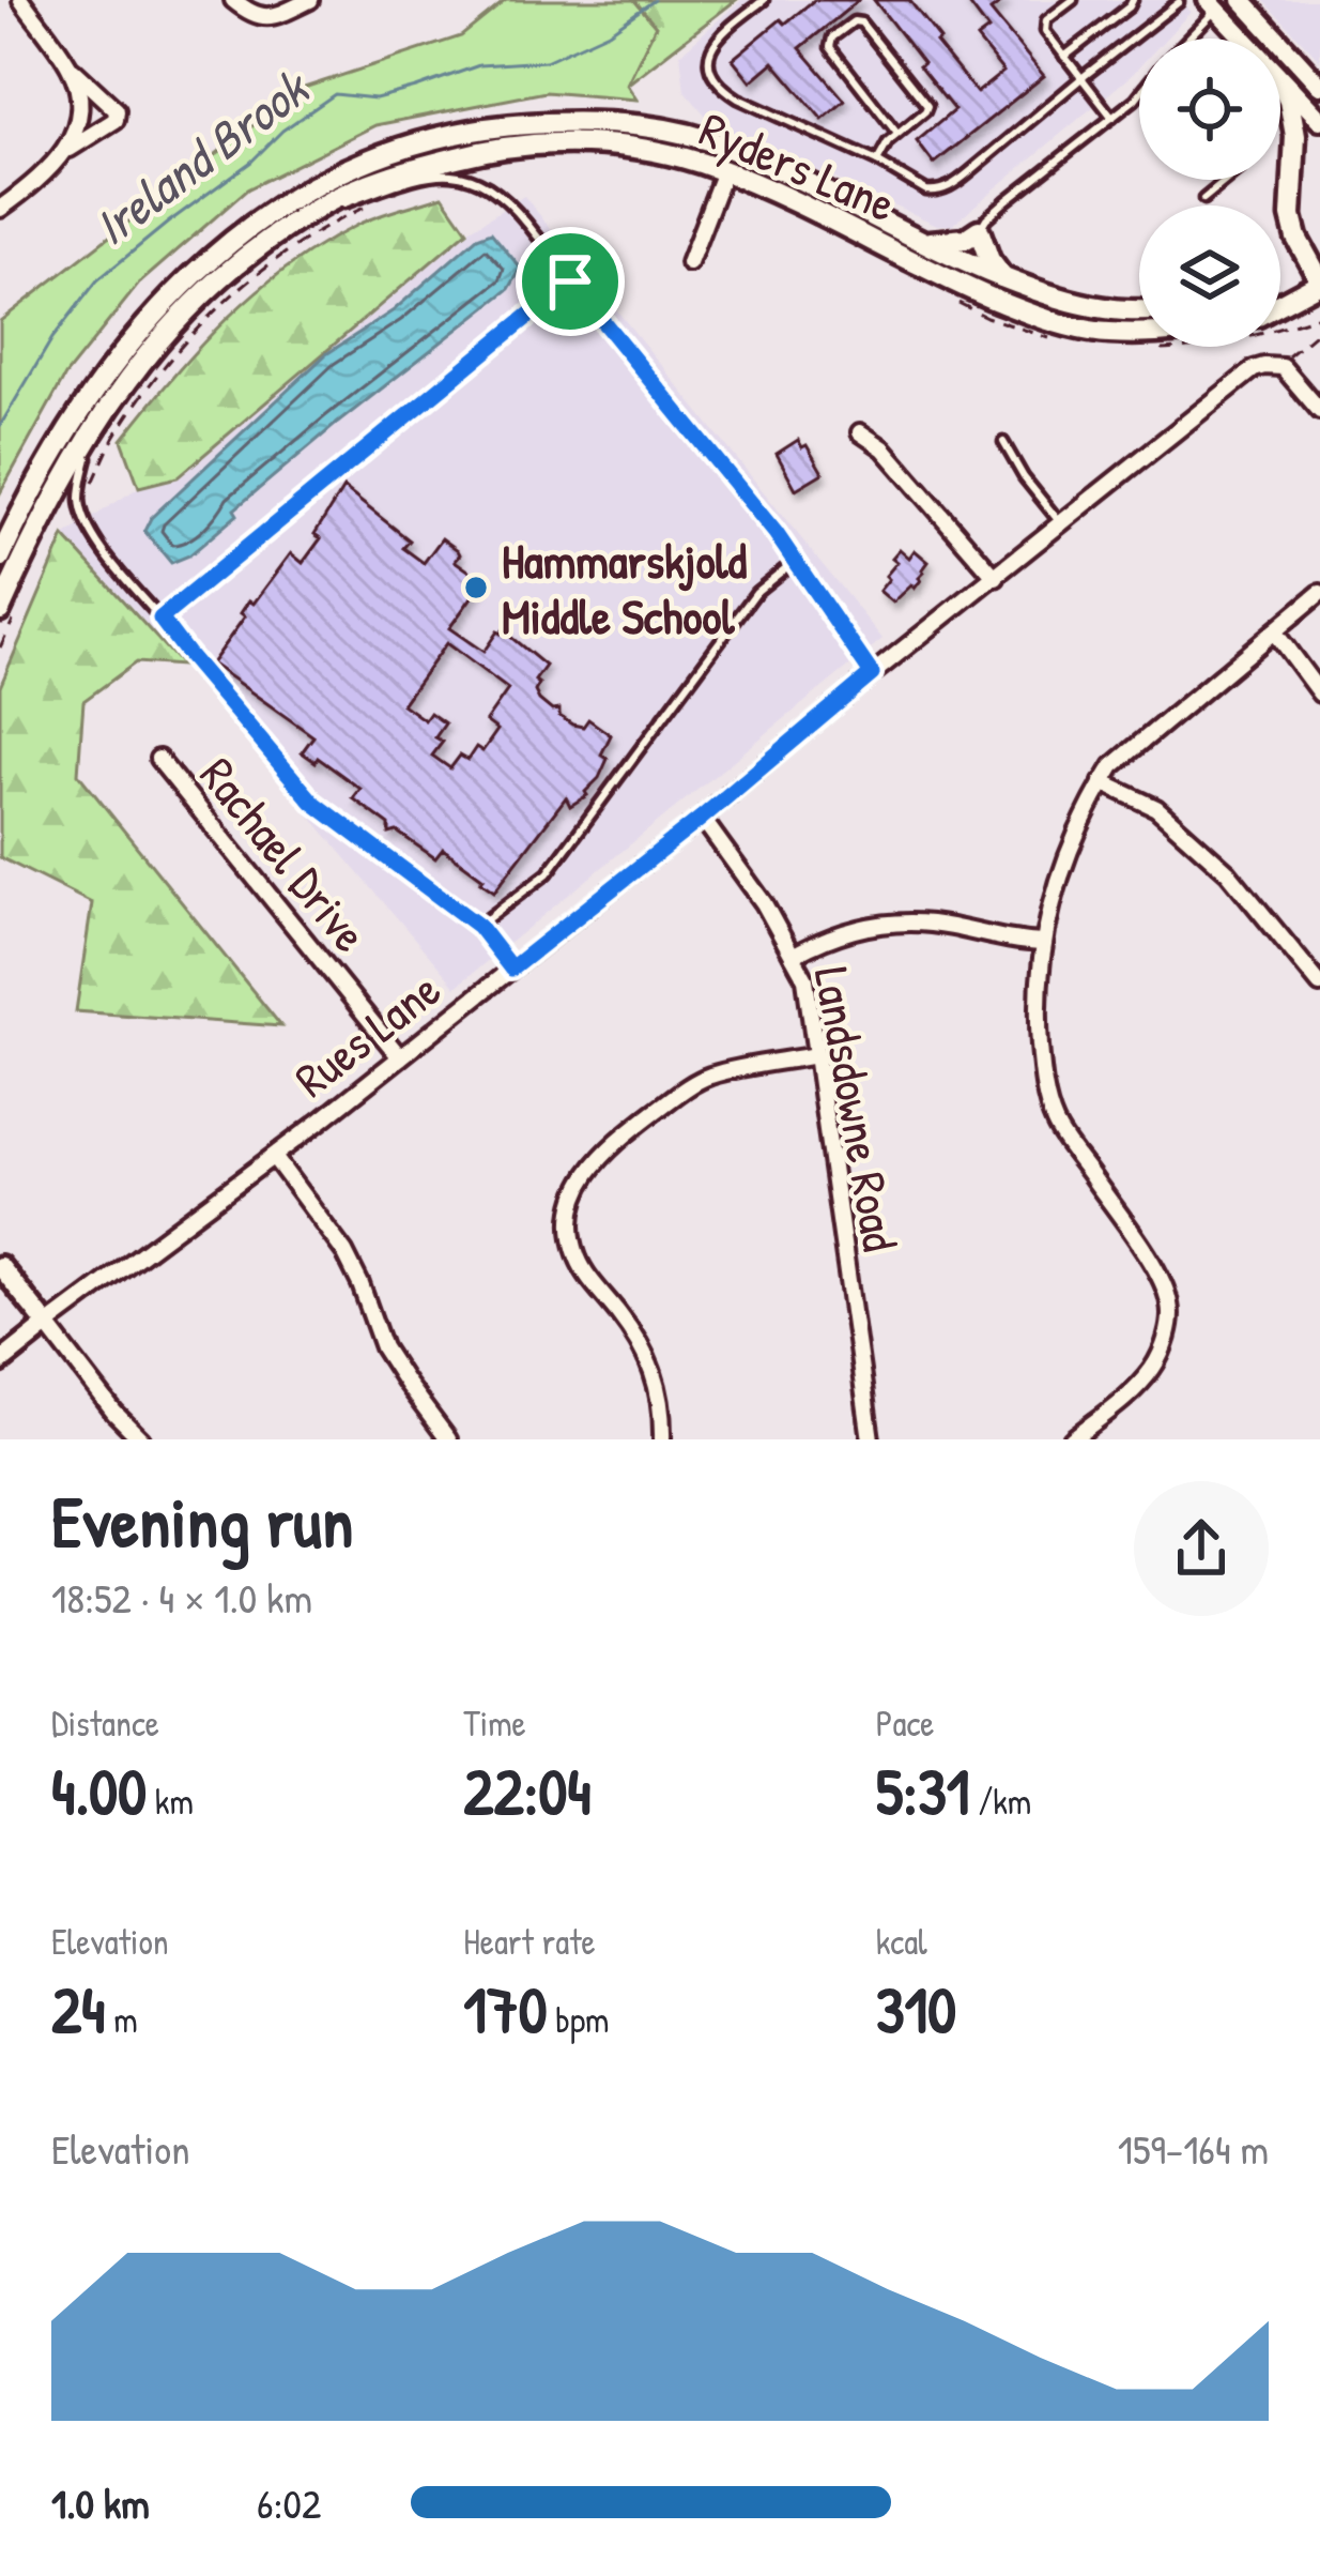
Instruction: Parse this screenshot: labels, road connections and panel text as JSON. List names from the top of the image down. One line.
{"streets":{"main road":["Ryders Lane"],"street":["Rachael Drive","Rues Lane","Landsdowne Road"]},"crossings":[["Rachael Drive","Rues Lane"],["Rues Lane","Landsdowne Road"]],"water":["Ireland Brook"],"places":["Hammarskjold Middle School"],"page":{"heading":["Evening run","18:52 · 4 × 1.0 km"],"stats":[["Distance","4.00 km"],["Time","22:04"],["Pace","5:31 /km"],["Elevation","24 m"],["Heart rate","170 bpm"],["kcal","310"]],"chart":["Elevation","159–164 m"],"list":[{"name":"1.0 km","note":"6:02"}]}}
